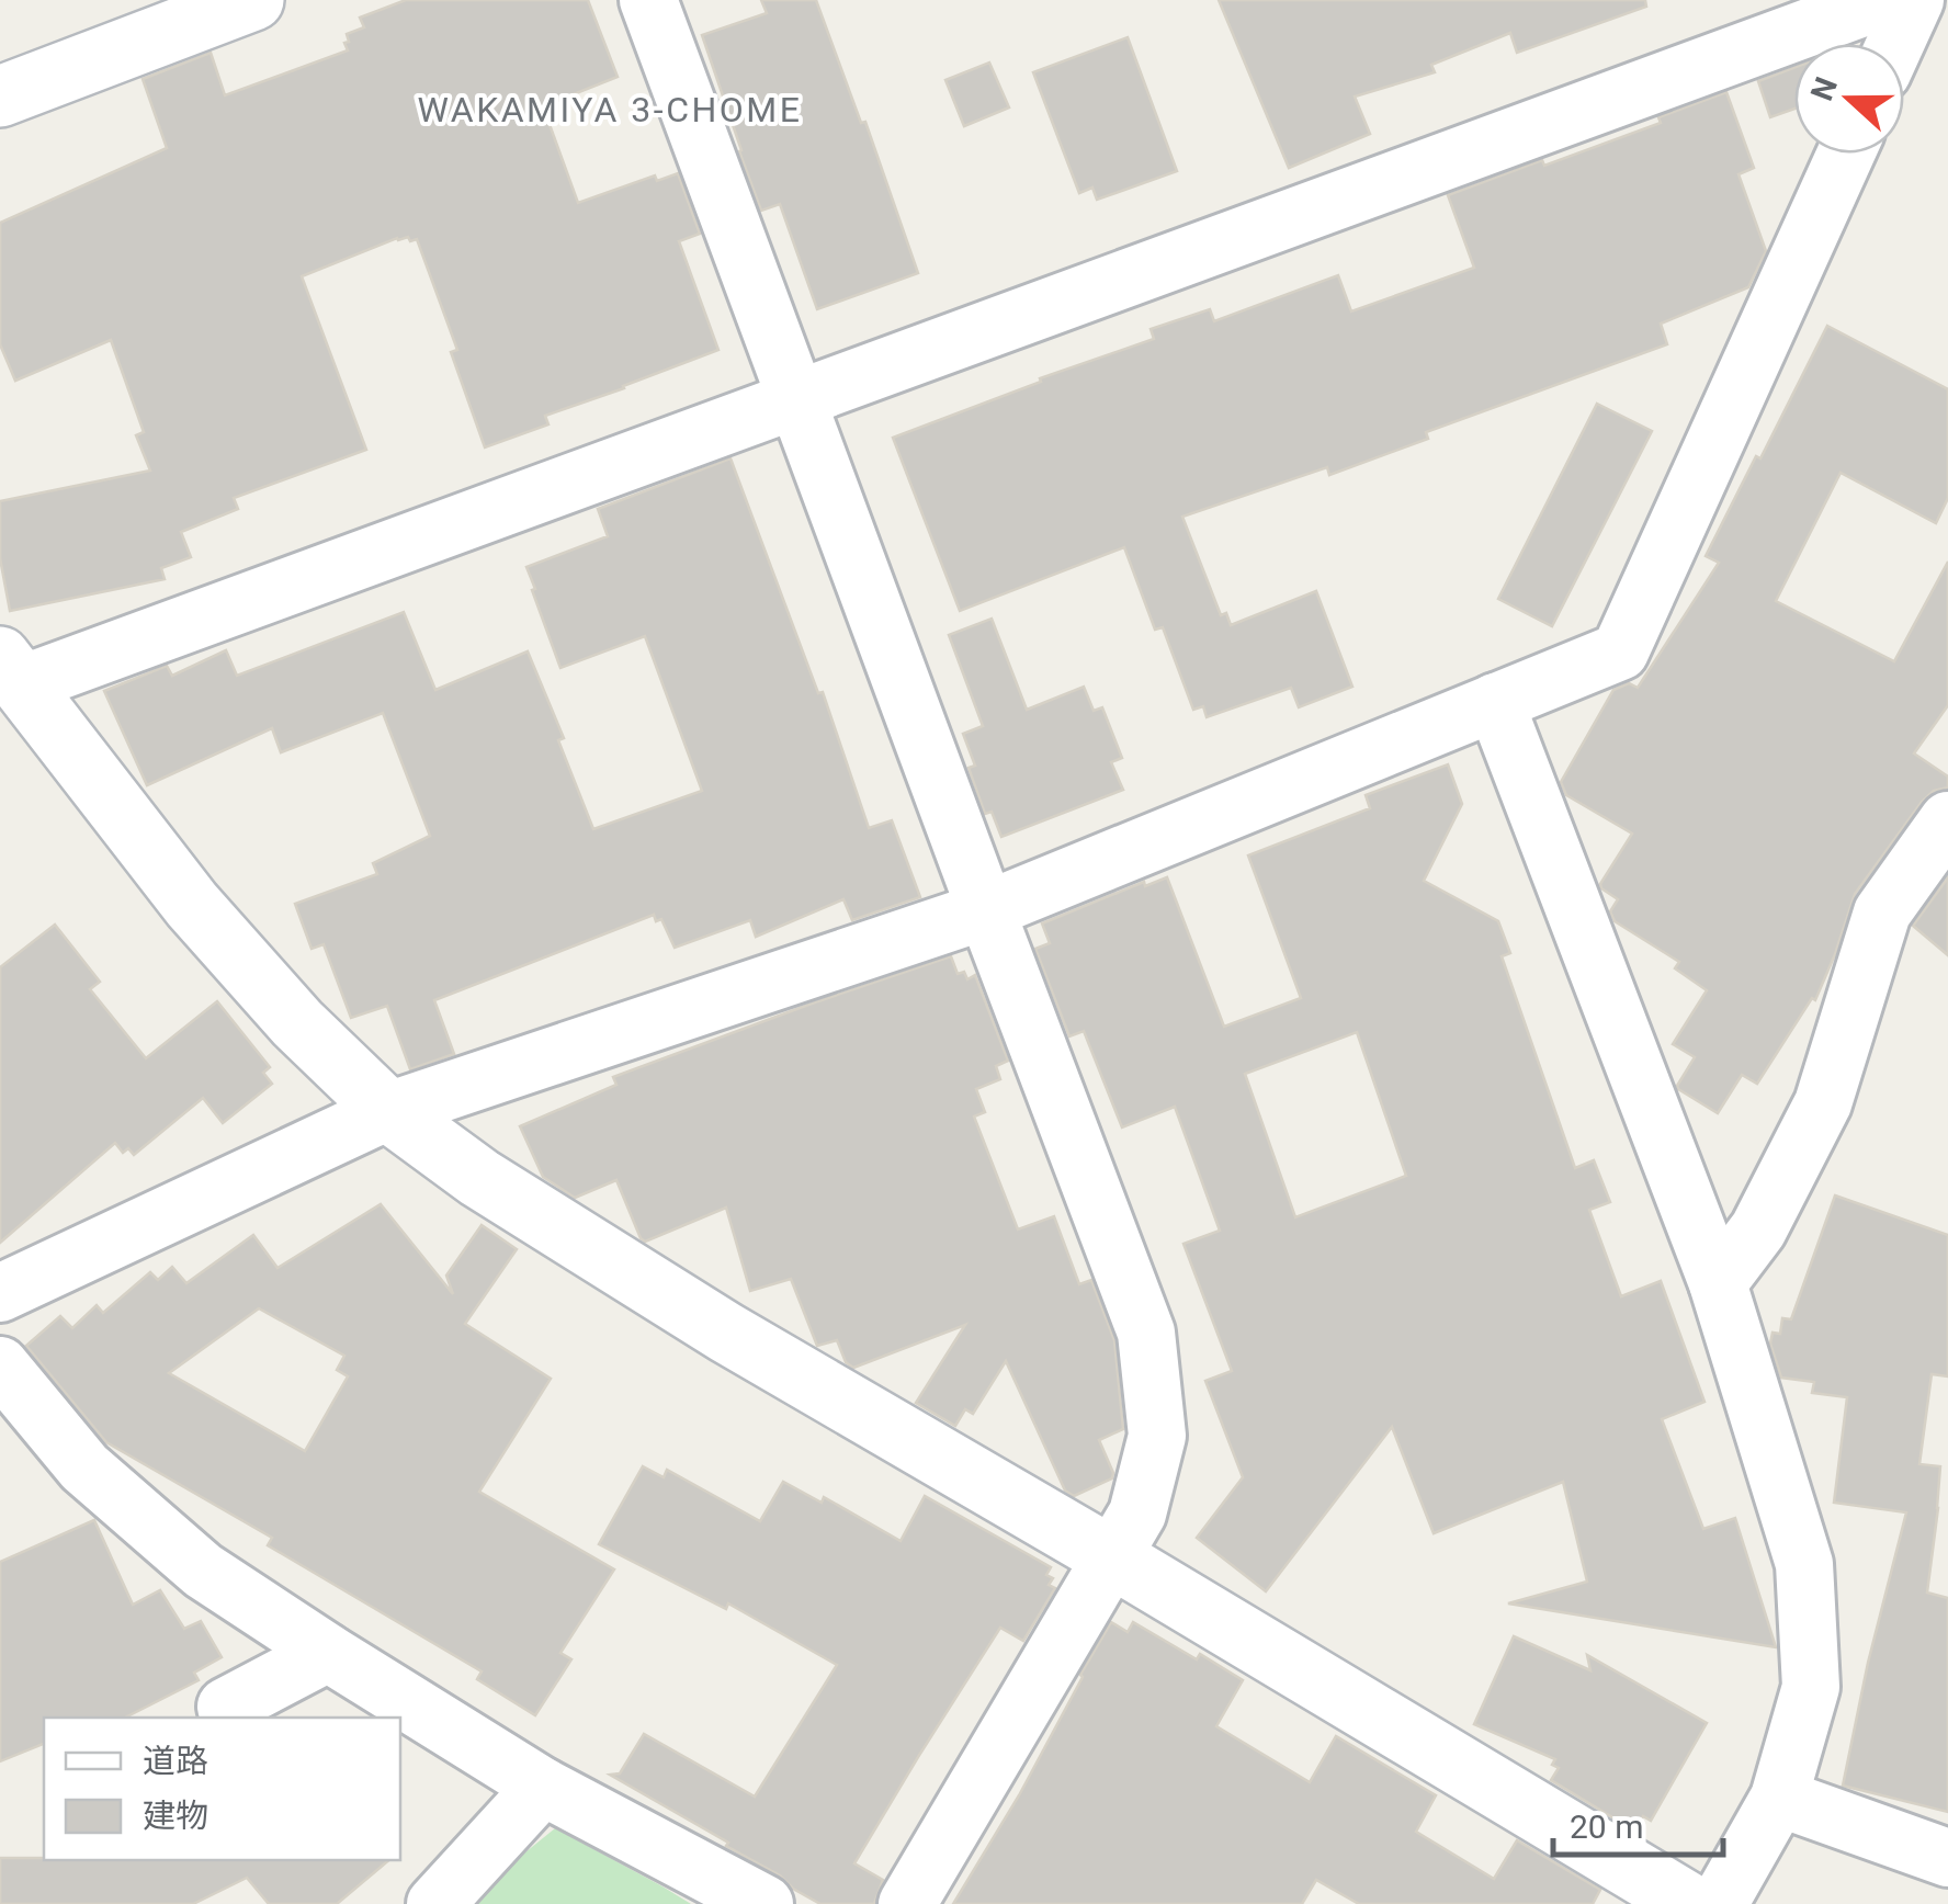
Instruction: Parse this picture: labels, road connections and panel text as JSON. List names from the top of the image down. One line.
{"districts":["WAKAMIYA 3-CHOME"],"legend":["道路","建物"],"scale_bar":"20 m","north":"left"}
